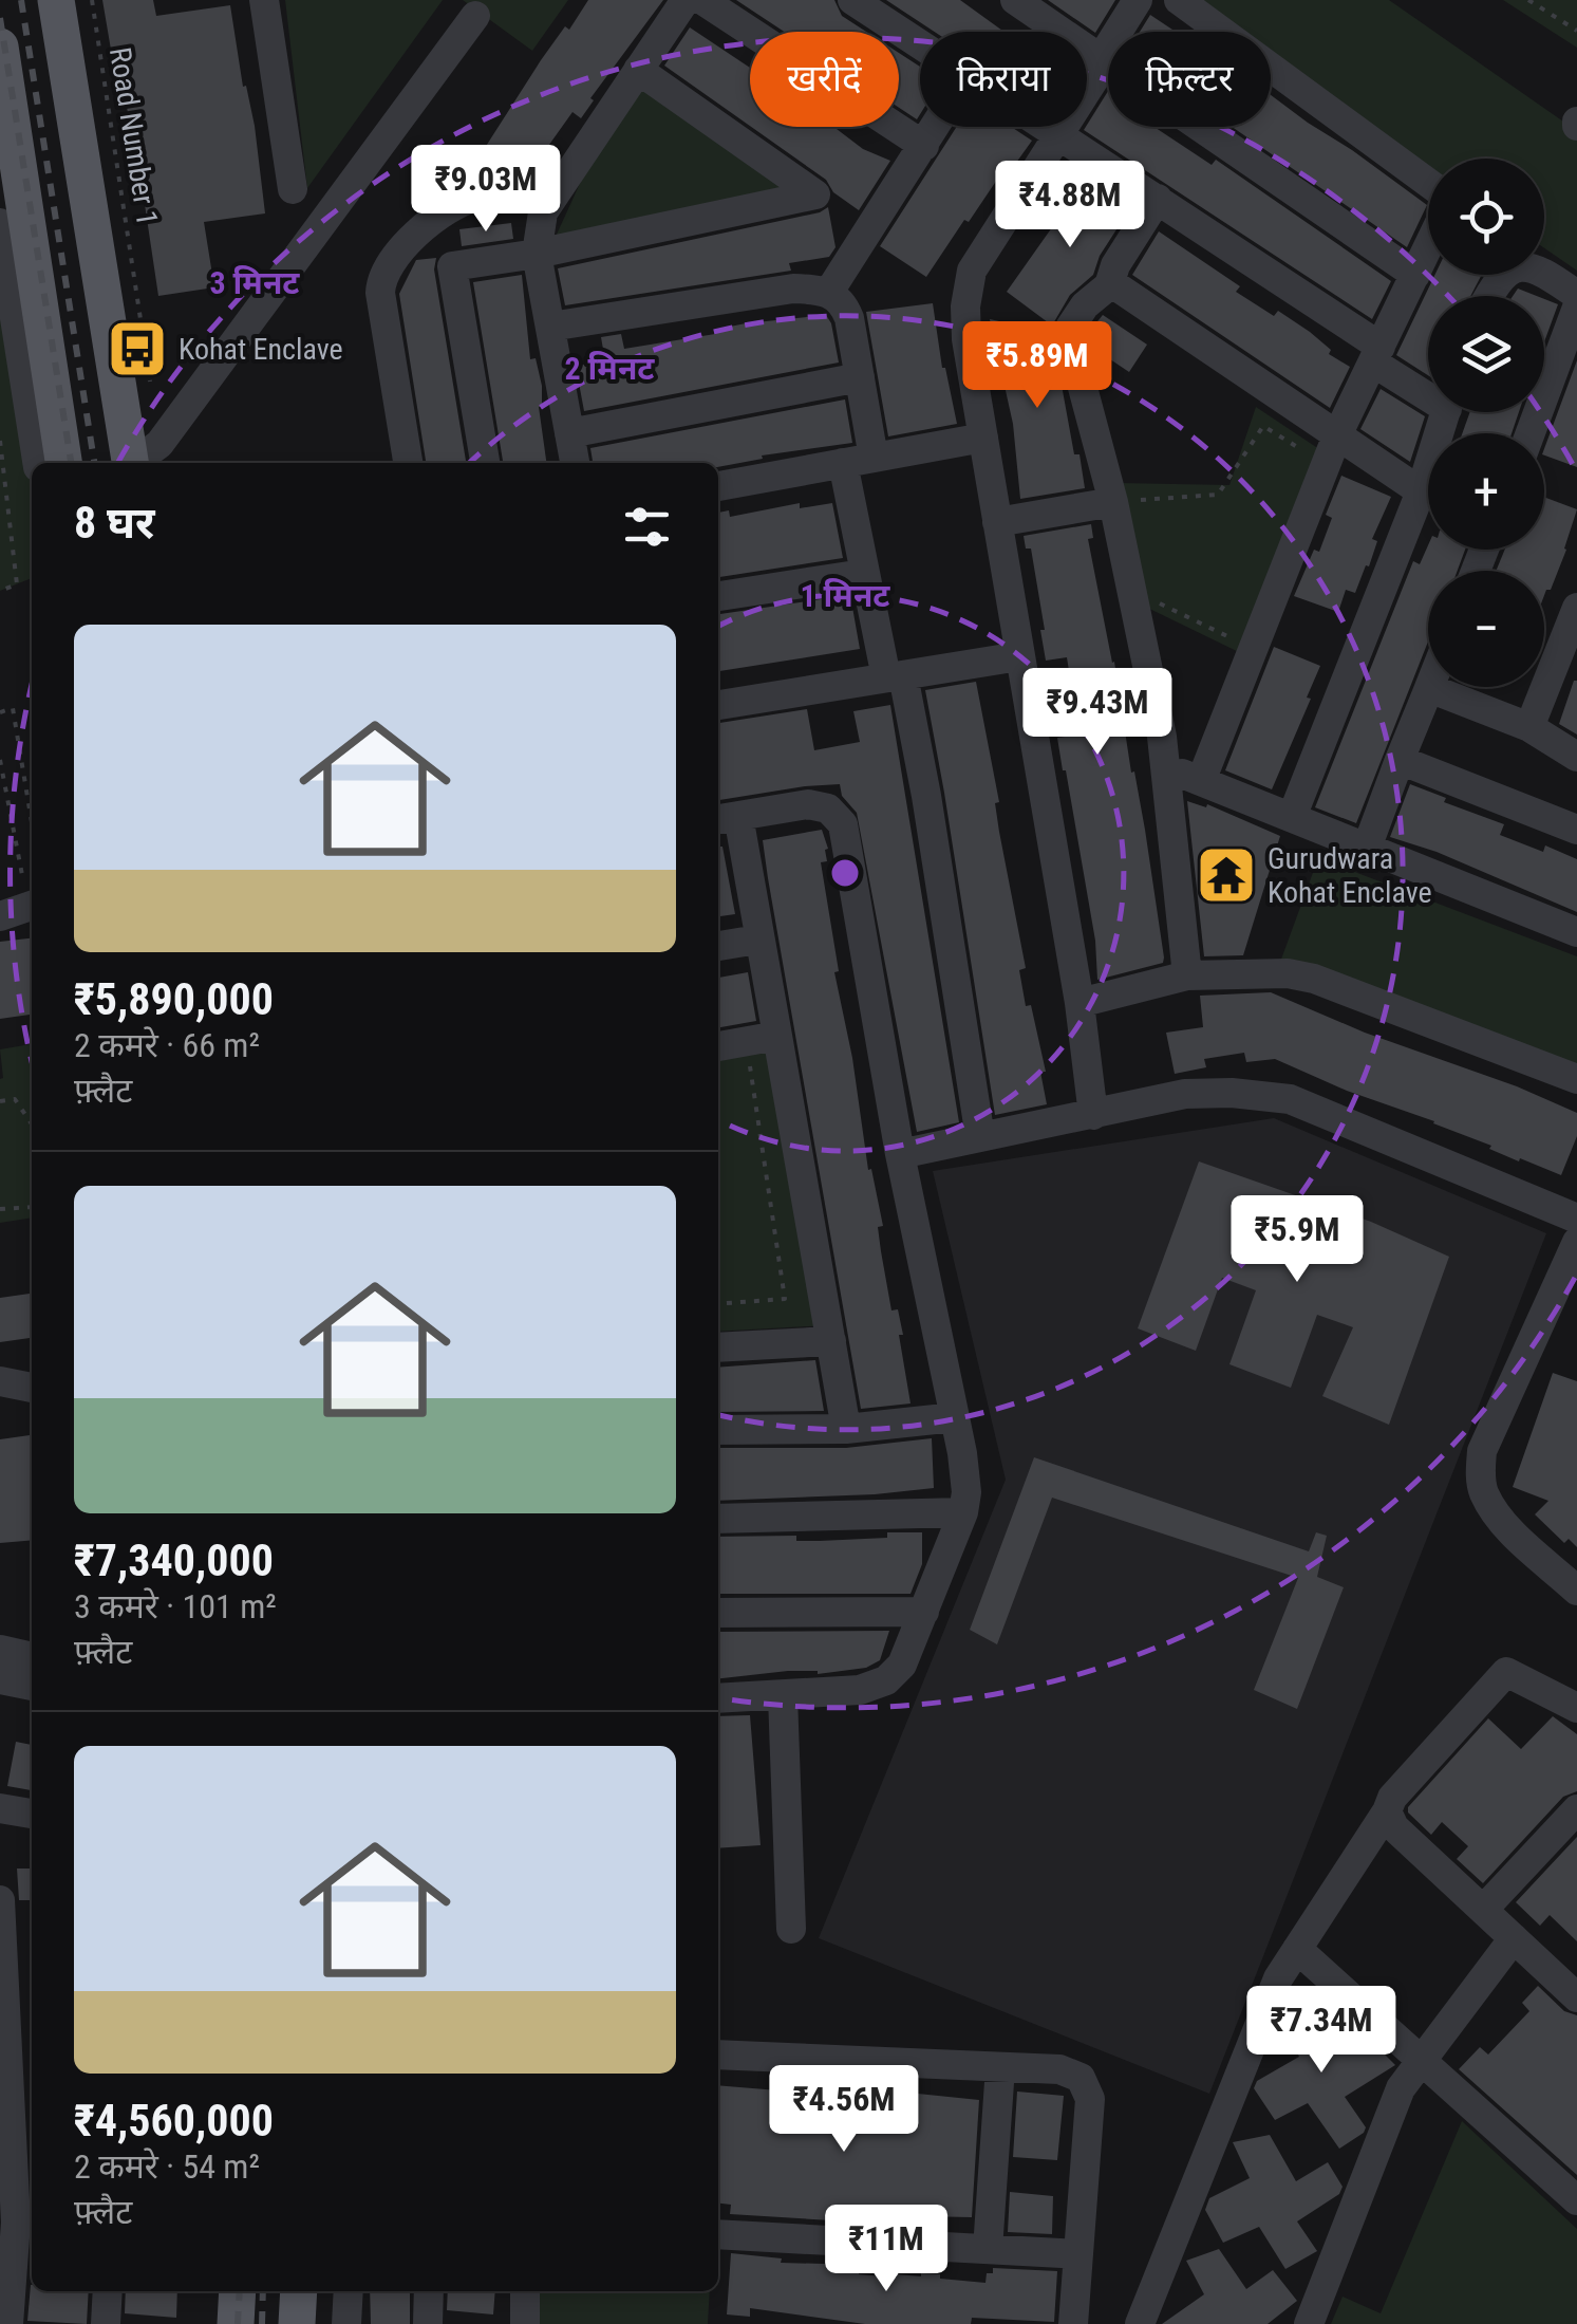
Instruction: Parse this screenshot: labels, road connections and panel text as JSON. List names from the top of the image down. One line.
{"streets":{"path":["Road Number 1"]},"places":{"bus stop":["Kohat Enclave"],"temple":["Gurudwara Kohat Enclave"]},"page":{"chip":["खरीदें","किराया","फ़िल्टर"],"price":["₹9.03M","₹4.88M","₹5.89M","₹9.43M","₹5.9M","₹7.34M","₹4.56M","₹11M"],"map_buttons":["+","−"],"heading":"8 घर","list":[{"name":"₹5,890,000","note":"2 कमरे · 66 m² · फ़्लैट"},{"name":"₹7,340,000","note":"3 कमरे · 101 m² · फ़्लैट"},{"name":"₹4,560,000","note":"2 कमरे · 54 m² · फ़्लैट"}]},"rings":["3 मिनट","2 मिनट","1 मिनट"]}
